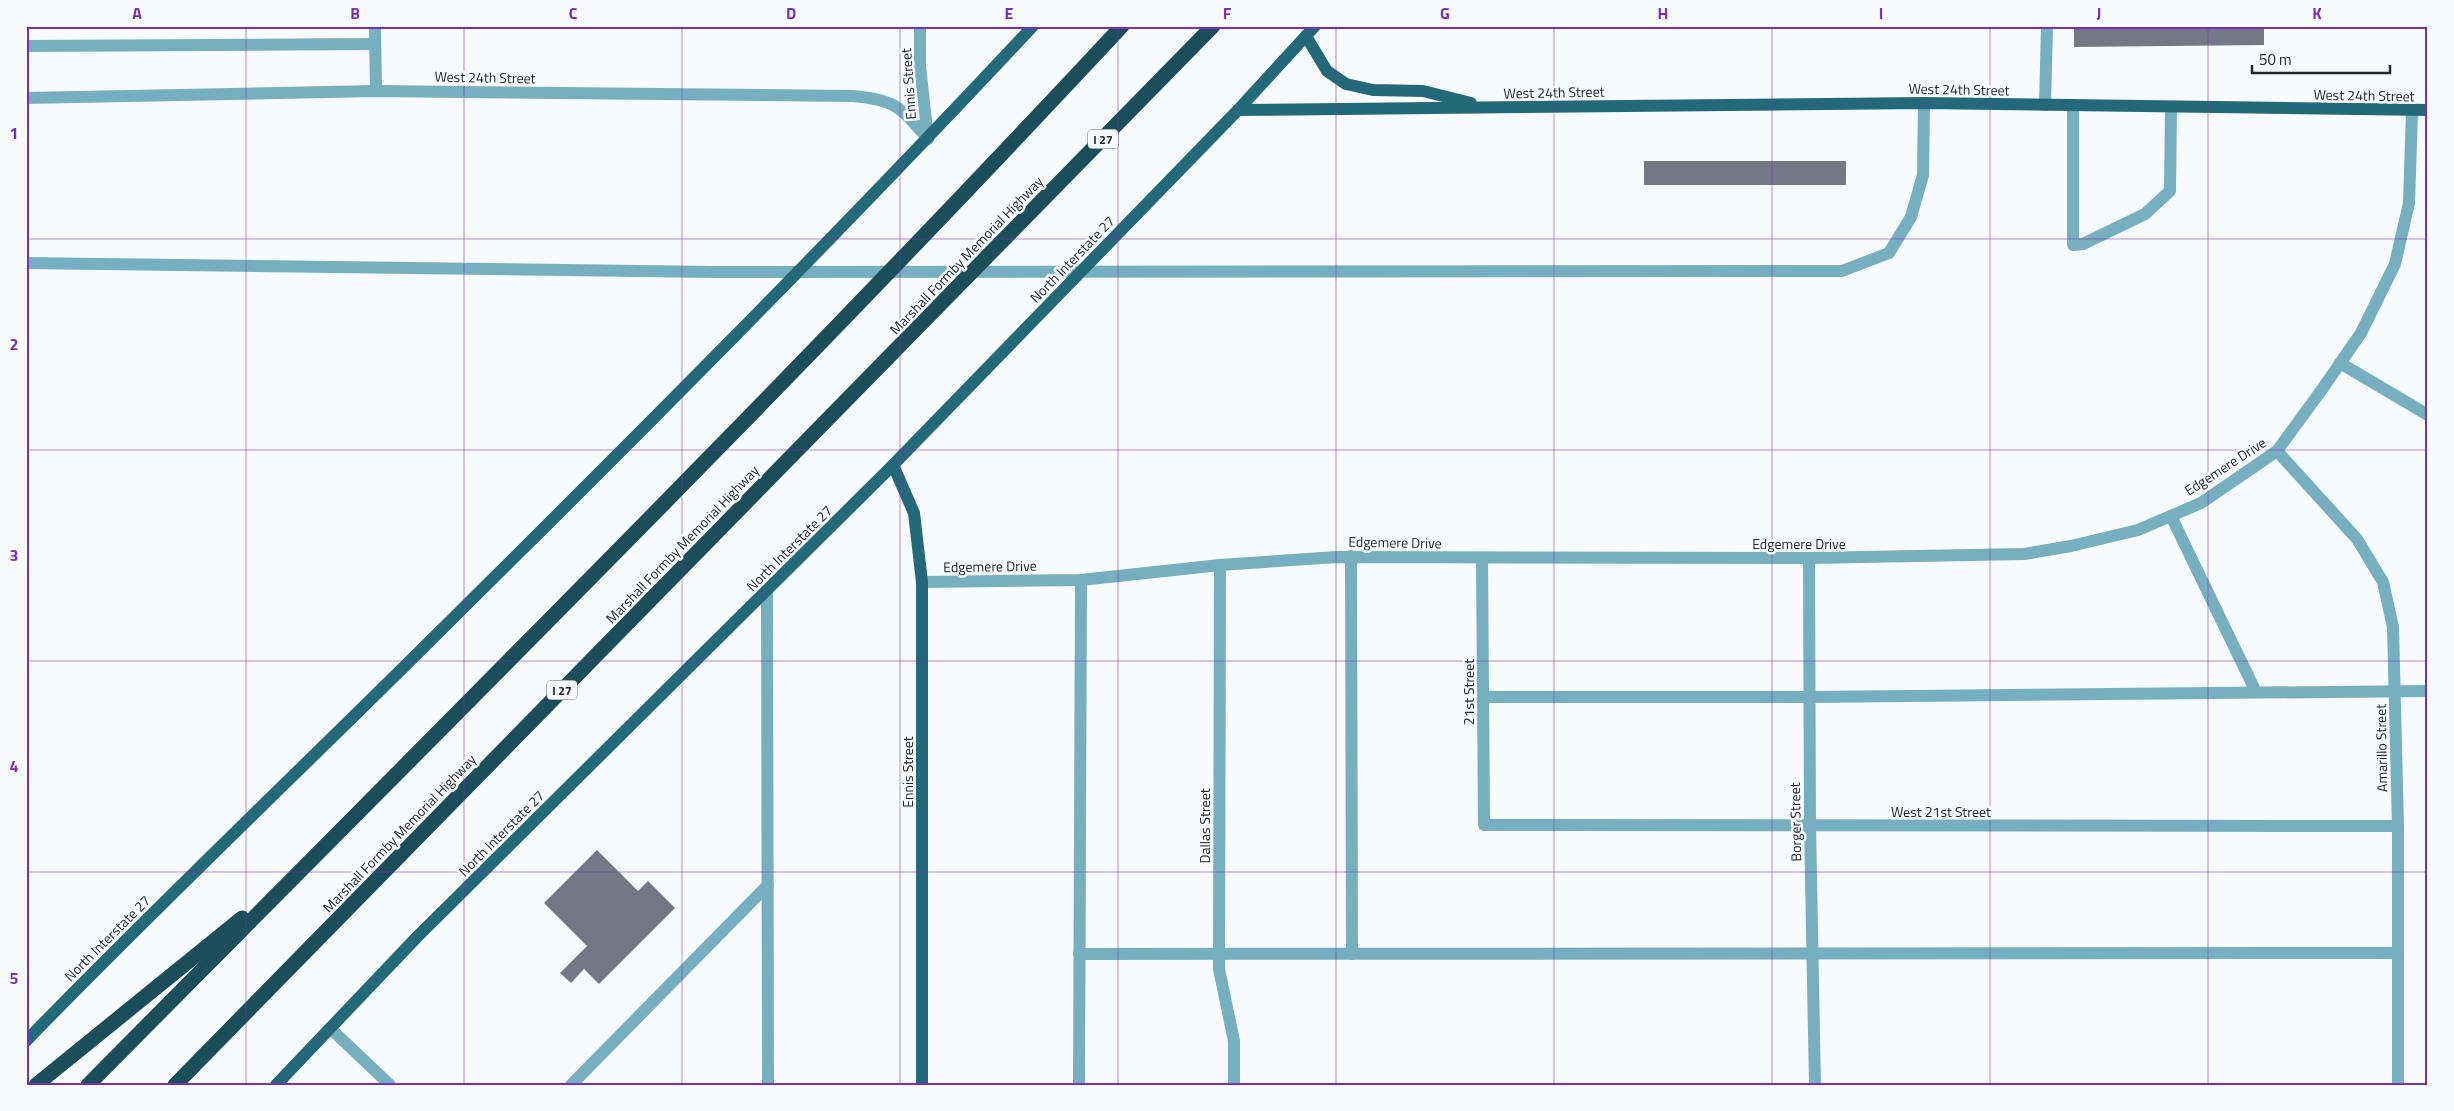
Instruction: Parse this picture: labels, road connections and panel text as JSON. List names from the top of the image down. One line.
{"streets":{"highway":["I 27","Marshall Formby Memorial Highway"],"main road":["West 24th Street","Ennis Street","North Interstate 27"],"street":["Edgemere Drive","21st Street","Amarillo Street","West 21st Street","Borger Street","Dallas Street"]},"crossings":[["West 24th Street","Ennis Street"],["West 24th Street","North Interstate 27"],["West 24th Street","Edgemere Drive"],["Ennis Street","North Interstate 27"],["Ennis Street","Edgemere Drive"],["Edgemere Drive","21st Street"],["Edgemere Drive","Amarillo Street"],["Edgemere Drive","Borger Street"],["Edgemere Drive","Dallas Street"],["21st Street","West 21st Street"],["Amarillo Street","West 21st Street"],["West 21st Street","Borger Street"]],"scale_bar":"50 m","grid":{"columns":["A","B","C","D","E","F","G","H","I","J","K"],"rows":["1","2","3","4","5"]}}
